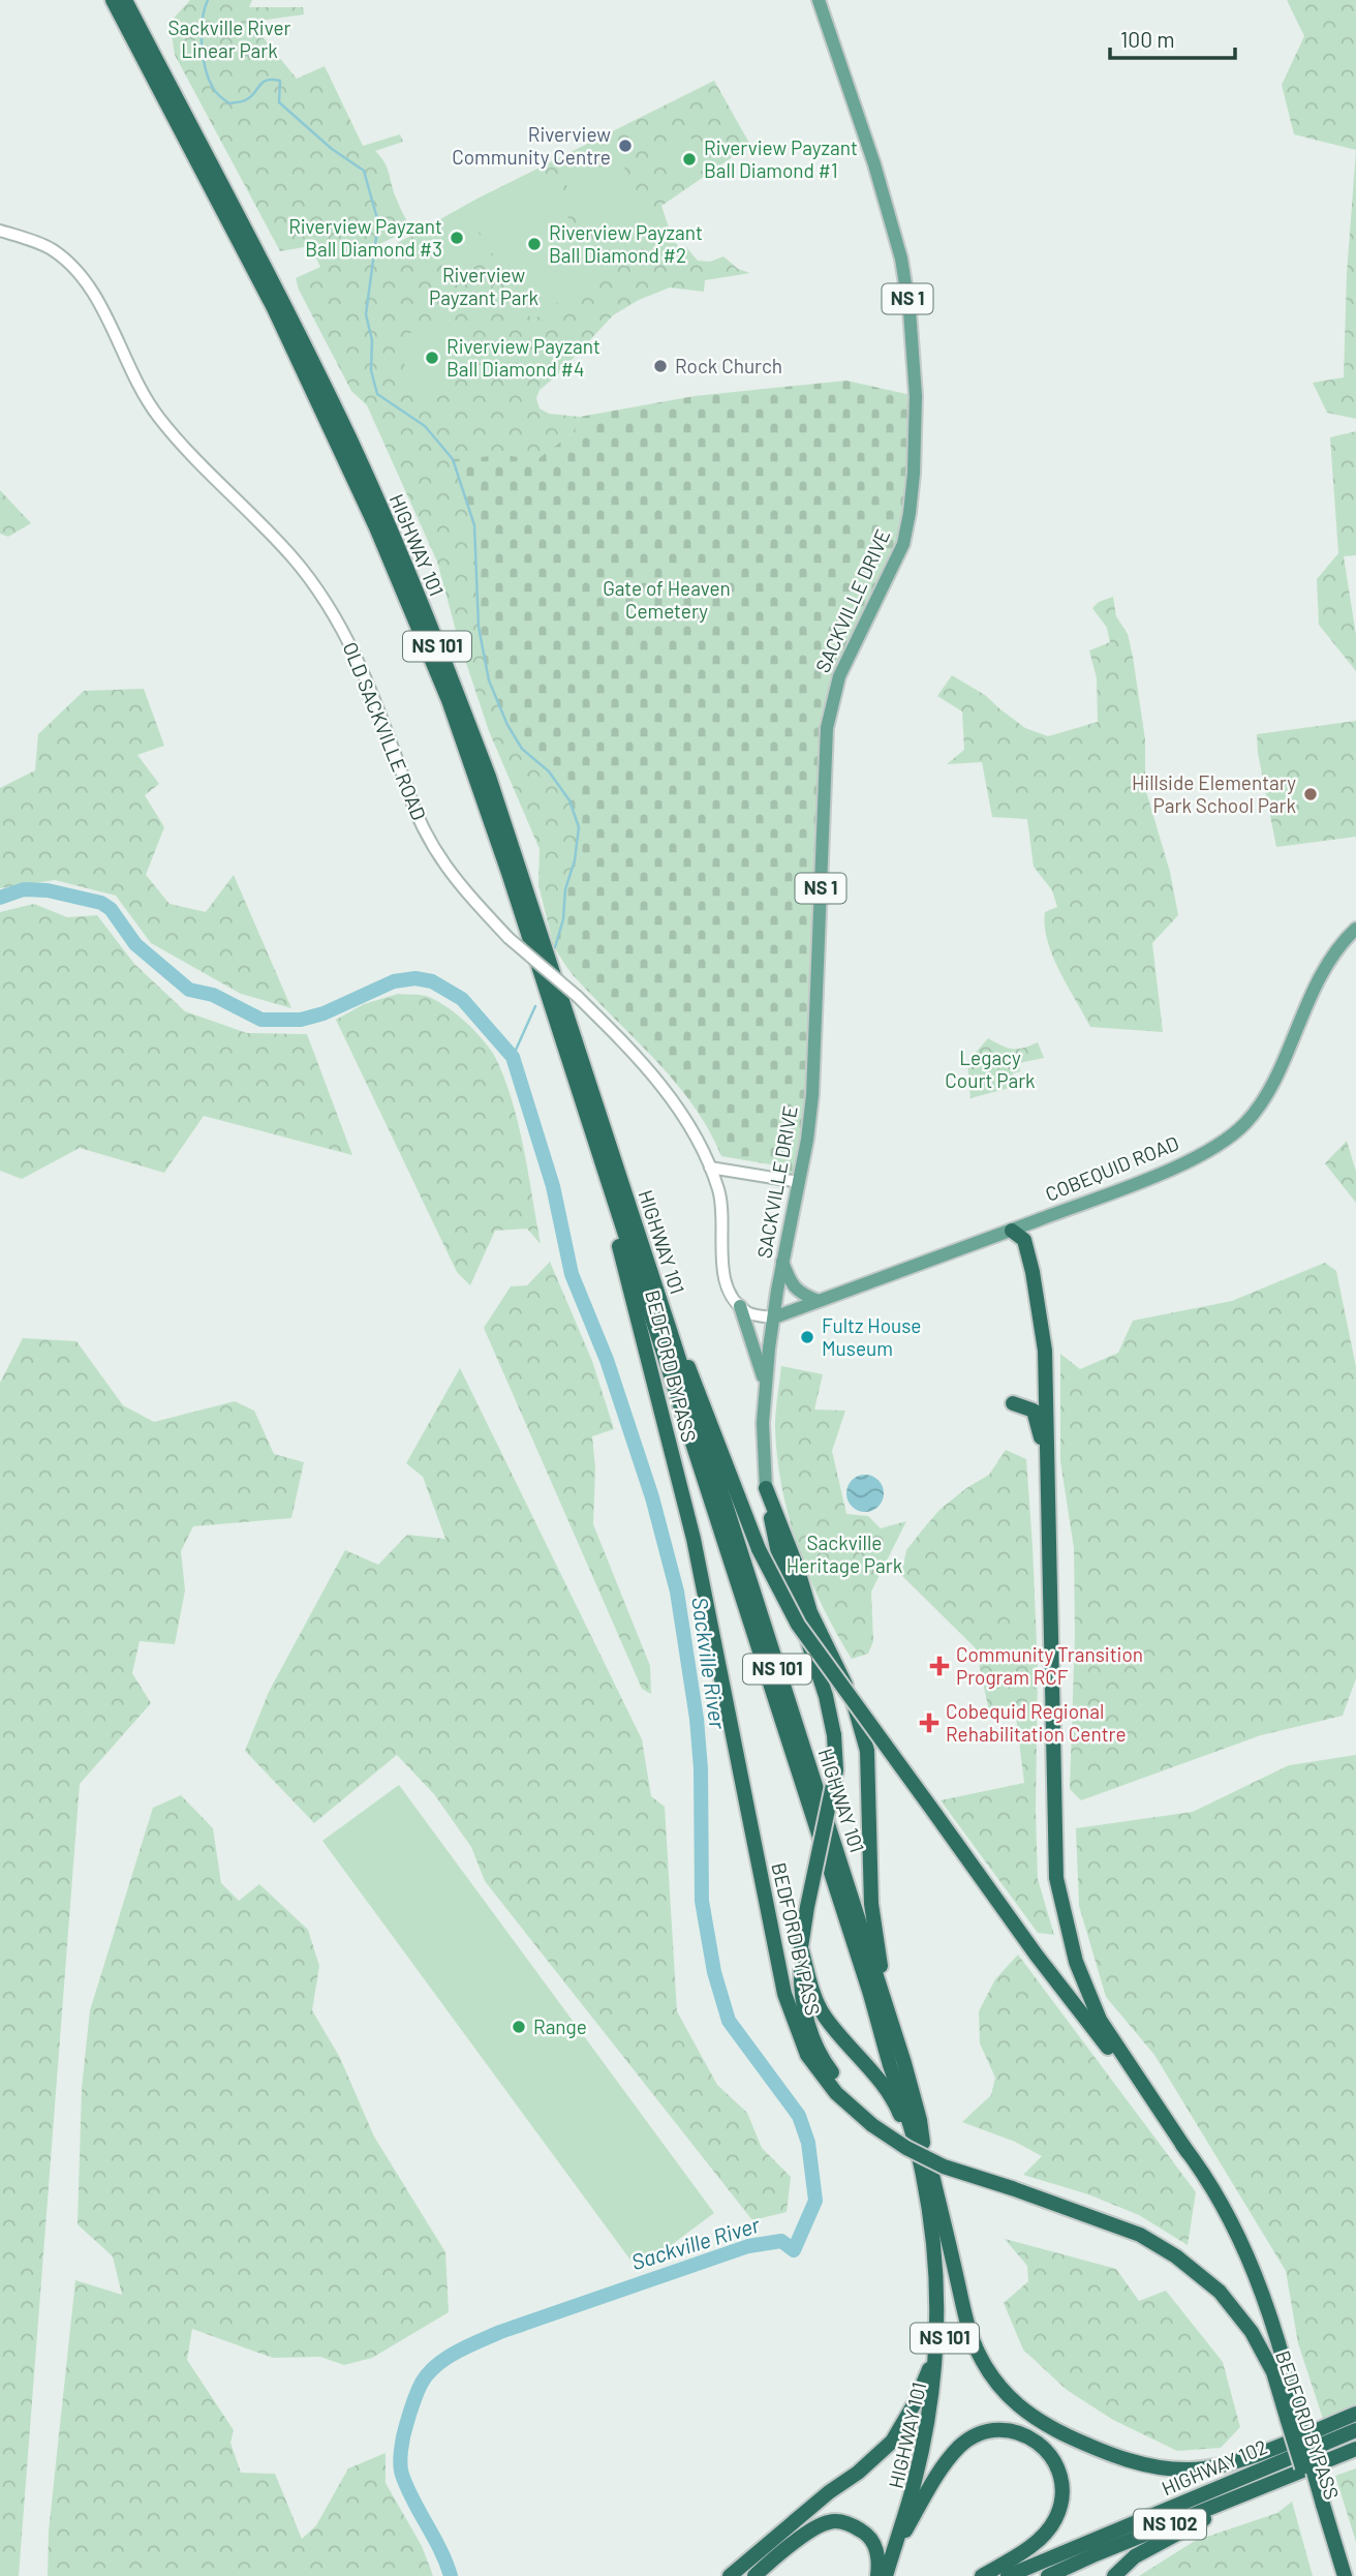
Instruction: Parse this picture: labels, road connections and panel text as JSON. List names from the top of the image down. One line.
{"streets":{"highway":["HIGHWAY 101","NS 101","BEDFORD BYPASS","HIGHWAY 102","NS 102"],"main road":["NS 1","SACKVILLE DRIVE","COBEQUID ROAD"],"street":["OLD SACKVILLE ROAD"]},"crossings":[["HIGHWAY 101","BEDFORD BYPASS"],["SACKVILLE DRIVE","COBEQUID ROAD"]],"water":["Sackville River"],"parks":["Sackville River Linear Park","Riverview Payzant Park","Gate of Heaven Cemetery","Legacy Court Park","Sackville Heritage Park"],"places":{"other":["Riverview Community Centre","Riverview Payzant Ball Diamond #1","Riverview Payzant Ball Diamond #3","Riverview Payzant Ball Diamond #2","Riverview Payzant Ball Diamond #4","Rock Church","Hillside Elementary Park School Park","Fultz House Museum","Range"],"health":["Community Transition Program RCF","Cobequid Regional Rehabilitation Centre"]},"scale_bar":"100 m"}
